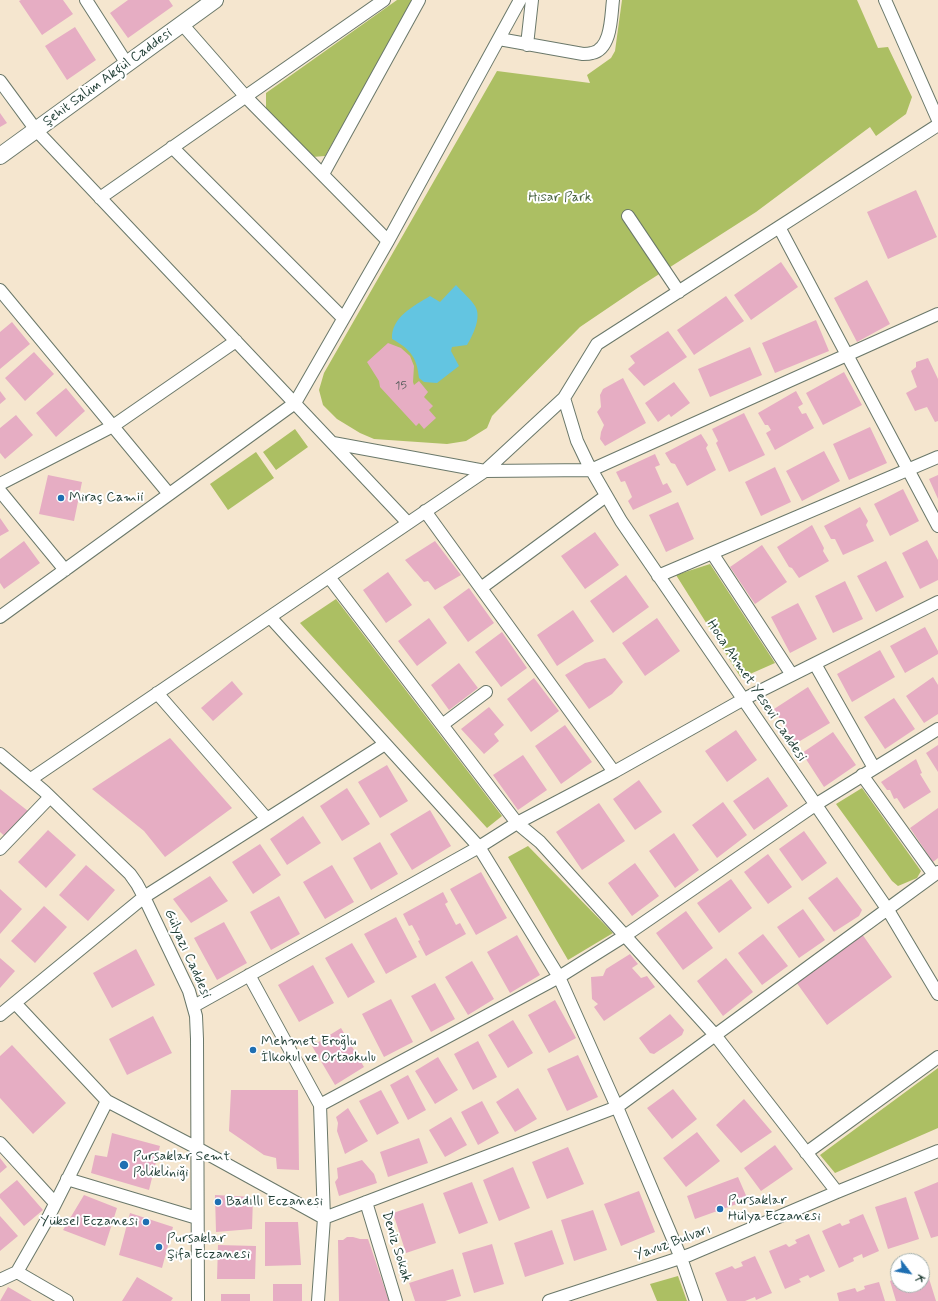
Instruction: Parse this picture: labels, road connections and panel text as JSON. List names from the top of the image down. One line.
{"streets":{"main road":["Şehit Salim Akgül Caddesi"],"street":["Hoca Ahmet Yesevi Caddesi","Gülyazı Caddesi","Yavuz Bulvarı","Deniz Sokak"]},"parks":["Hisar Park"],"places":["Miraç Camii","Mehmet Eroğlu İlkokul ve Ortaokulu","Pursaklar Semt Polikliniği","Badıllı Eczanesi","Pursaklar Hülya Eczanesi","Yüksel Eczanesi","Pursaklar Şifa Eczanesi"],"house_numbers":["15"],"north":"bottom right"}
